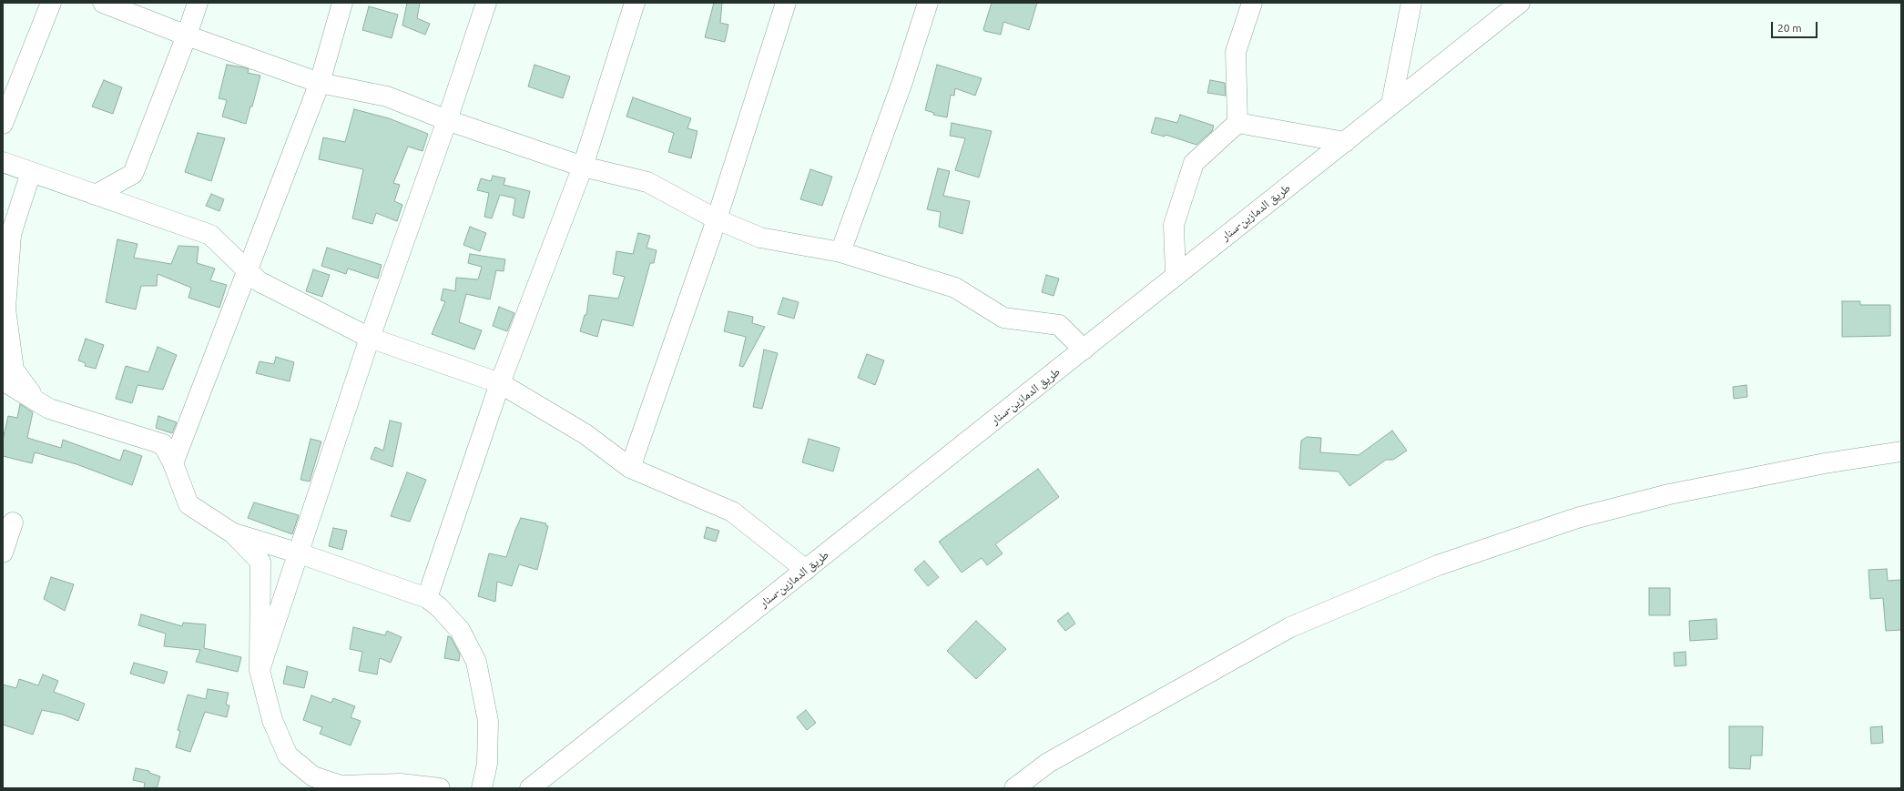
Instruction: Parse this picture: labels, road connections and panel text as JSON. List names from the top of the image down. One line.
{"streets":{"main road":["طريق الدمازين-سنار"]},"scale_bar":"20 m"}
